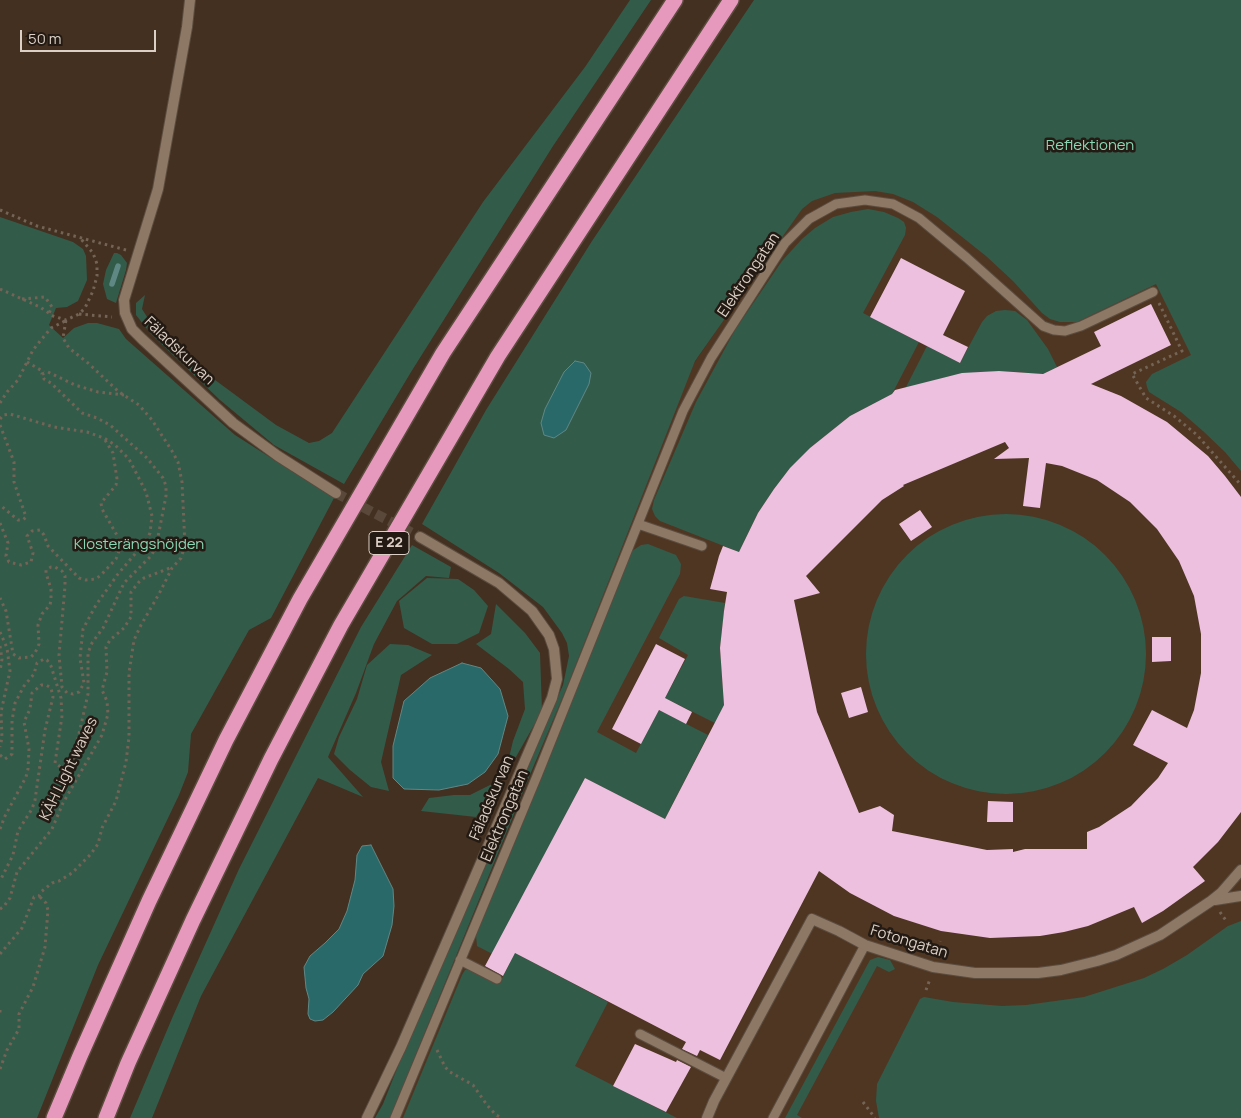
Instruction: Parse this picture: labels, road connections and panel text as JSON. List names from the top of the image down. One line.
{"streets":{"highway":["E 22"],"street":["Fäladskurvan","Fotongatan"],"lane":["Elektrongatan"],"path":["KÄH Light waves"]},"parks":["Reflektionen","Klosterängshöjden"],"scale_bar":"50 m"}
